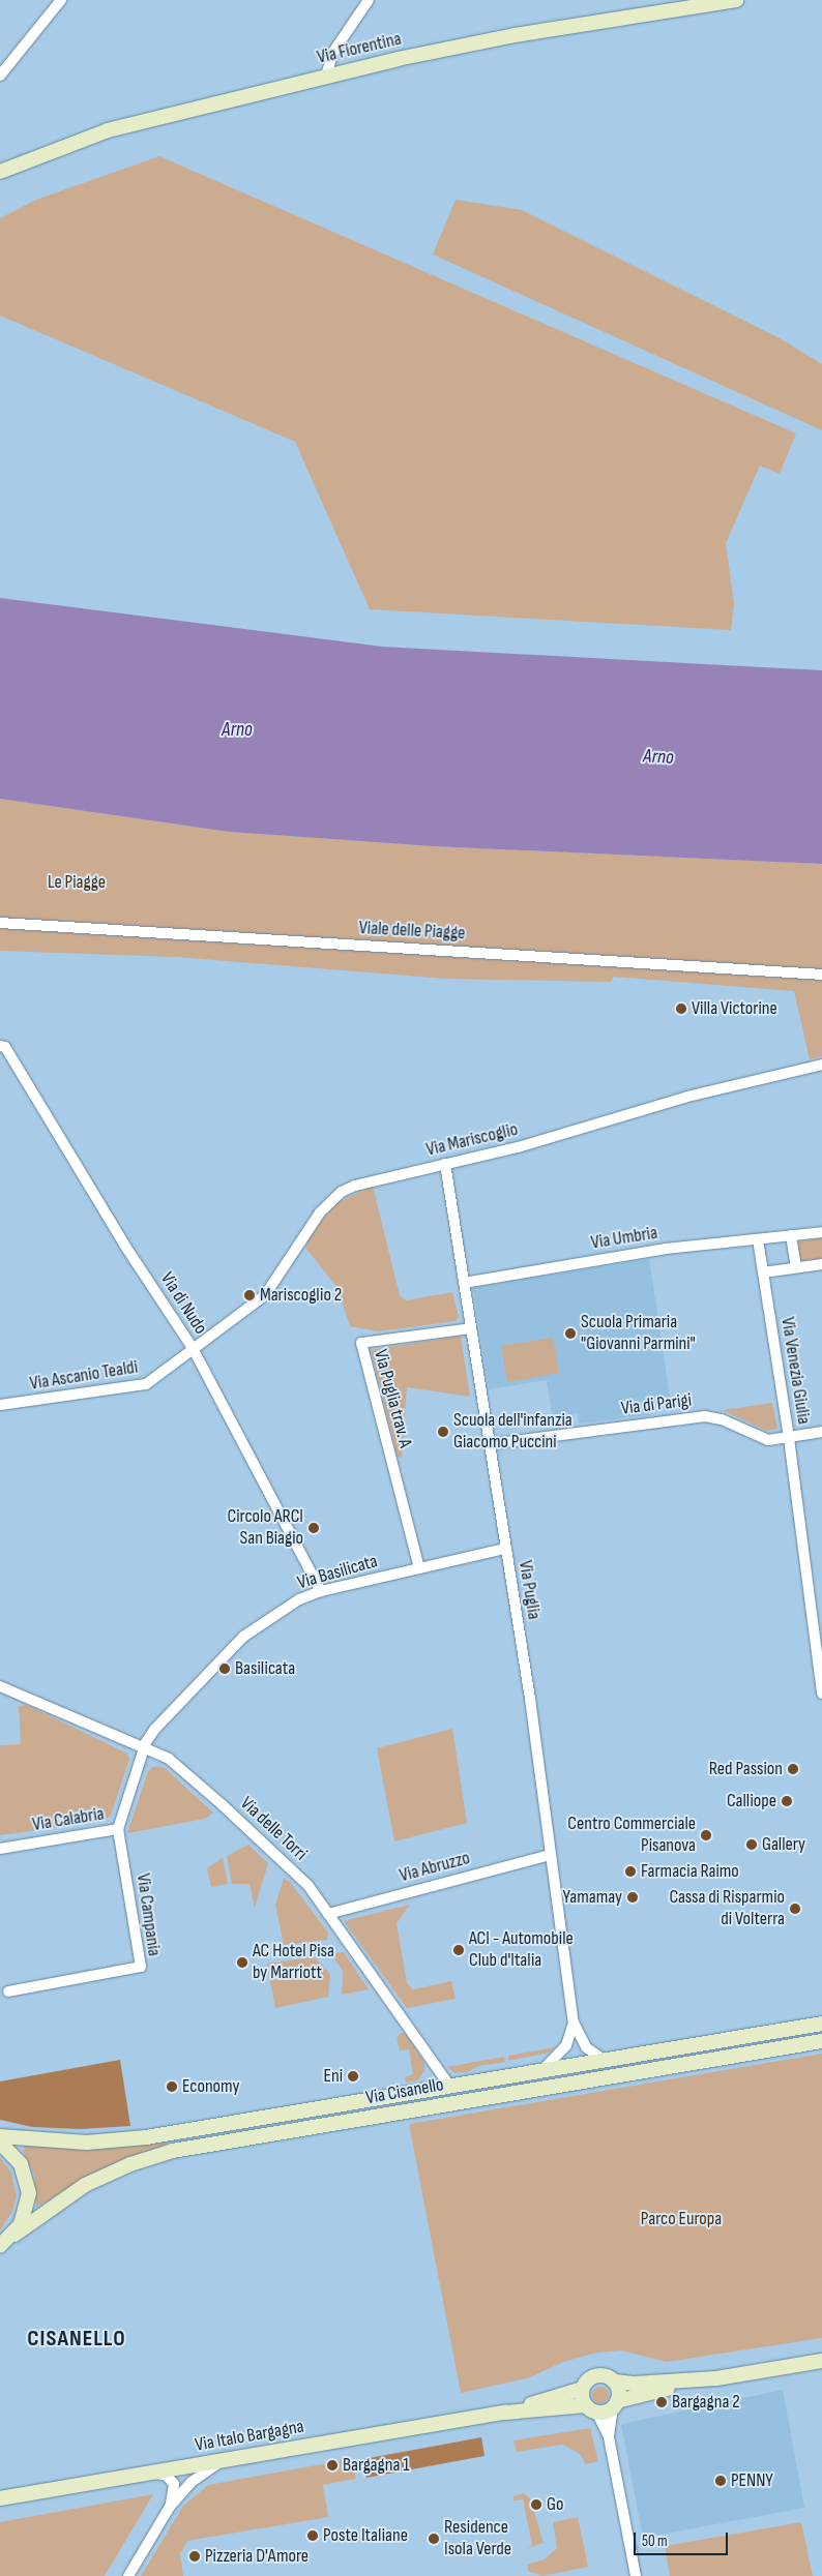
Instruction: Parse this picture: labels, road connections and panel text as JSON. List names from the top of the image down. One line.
{"streets":{"main road":["Via Fiorentina","Via Cisanello","Via Italo Bargagna"],"street":["Viale delle Piagge","Via Mariscoglio","Via Umbria","Via di Nudo","Via Venezia Giulia","Via Ascanio Tealdi","Via Puglia trav. A","Via di Parigi","Via Basilicata","Via Puglia","Via Calabria","Via delle Torri","Via Abruzzo","Via Campania"]},"crossings":[["Via Mariscoglio","Via di Nudo"],["Via Mariscoglio","Via Ascanio Tealdi"],["Via Mariscoglio","Via Puglia"],["Via Umbria","Via Venezia Giulia"],["Via Umbria","Via Puglia"],["Via di Nudo","Via Ascanio Tealdi"],["Via di Nudo","Via Basilicata"],["Via Venezia Giulia","Via di Parigi"],["Via Puglia trav. A","Via Basilicata"],["Via Puglia trav. A","Via Puglia"],["Via di Parigi","Via Puglia"],["Via Basilicata","Via Puglia"],["Via Basilicata","Via Calabria"],["Via Basilicata","Via delle Torri"],["Via Puglia","Via Abruzzo"],["Via Puglia","Via Cisanello"],["Via Calabria","Via delle Torri"],["Via Calabria","Via Campania"],["Via delle Torri","Via Abruzzo"],["Via delle Torri","Via Cisanello"]],"districts":["CISANELLO"],"water":["Arno"],"parks":["Le Piagge","Parco Europa"],"places":["Villa Victorine","Mariscoglio 2","Scuola Primaria \"Giovanni Parmini\"","Scuola dell'infanzia Giacomo Puccini","Circolo ARCI San Biagio","Basilicata","Red Passion","Calliope","Centro Commerciale Pisanova","Gallery","Farmacia Raimo","Yamamay","Cassa di Risparmio di Volterra","ACI - Automobile Club d'Italia","AC Hotel Pisa by Marriott","Eni","Economy","Bargagna 2","Bargagna 1","PENNY","Go","Poste Italiane","Residence Isola Verde","Pizzeria D'Amore"],"scale_bar":"50 m"}
